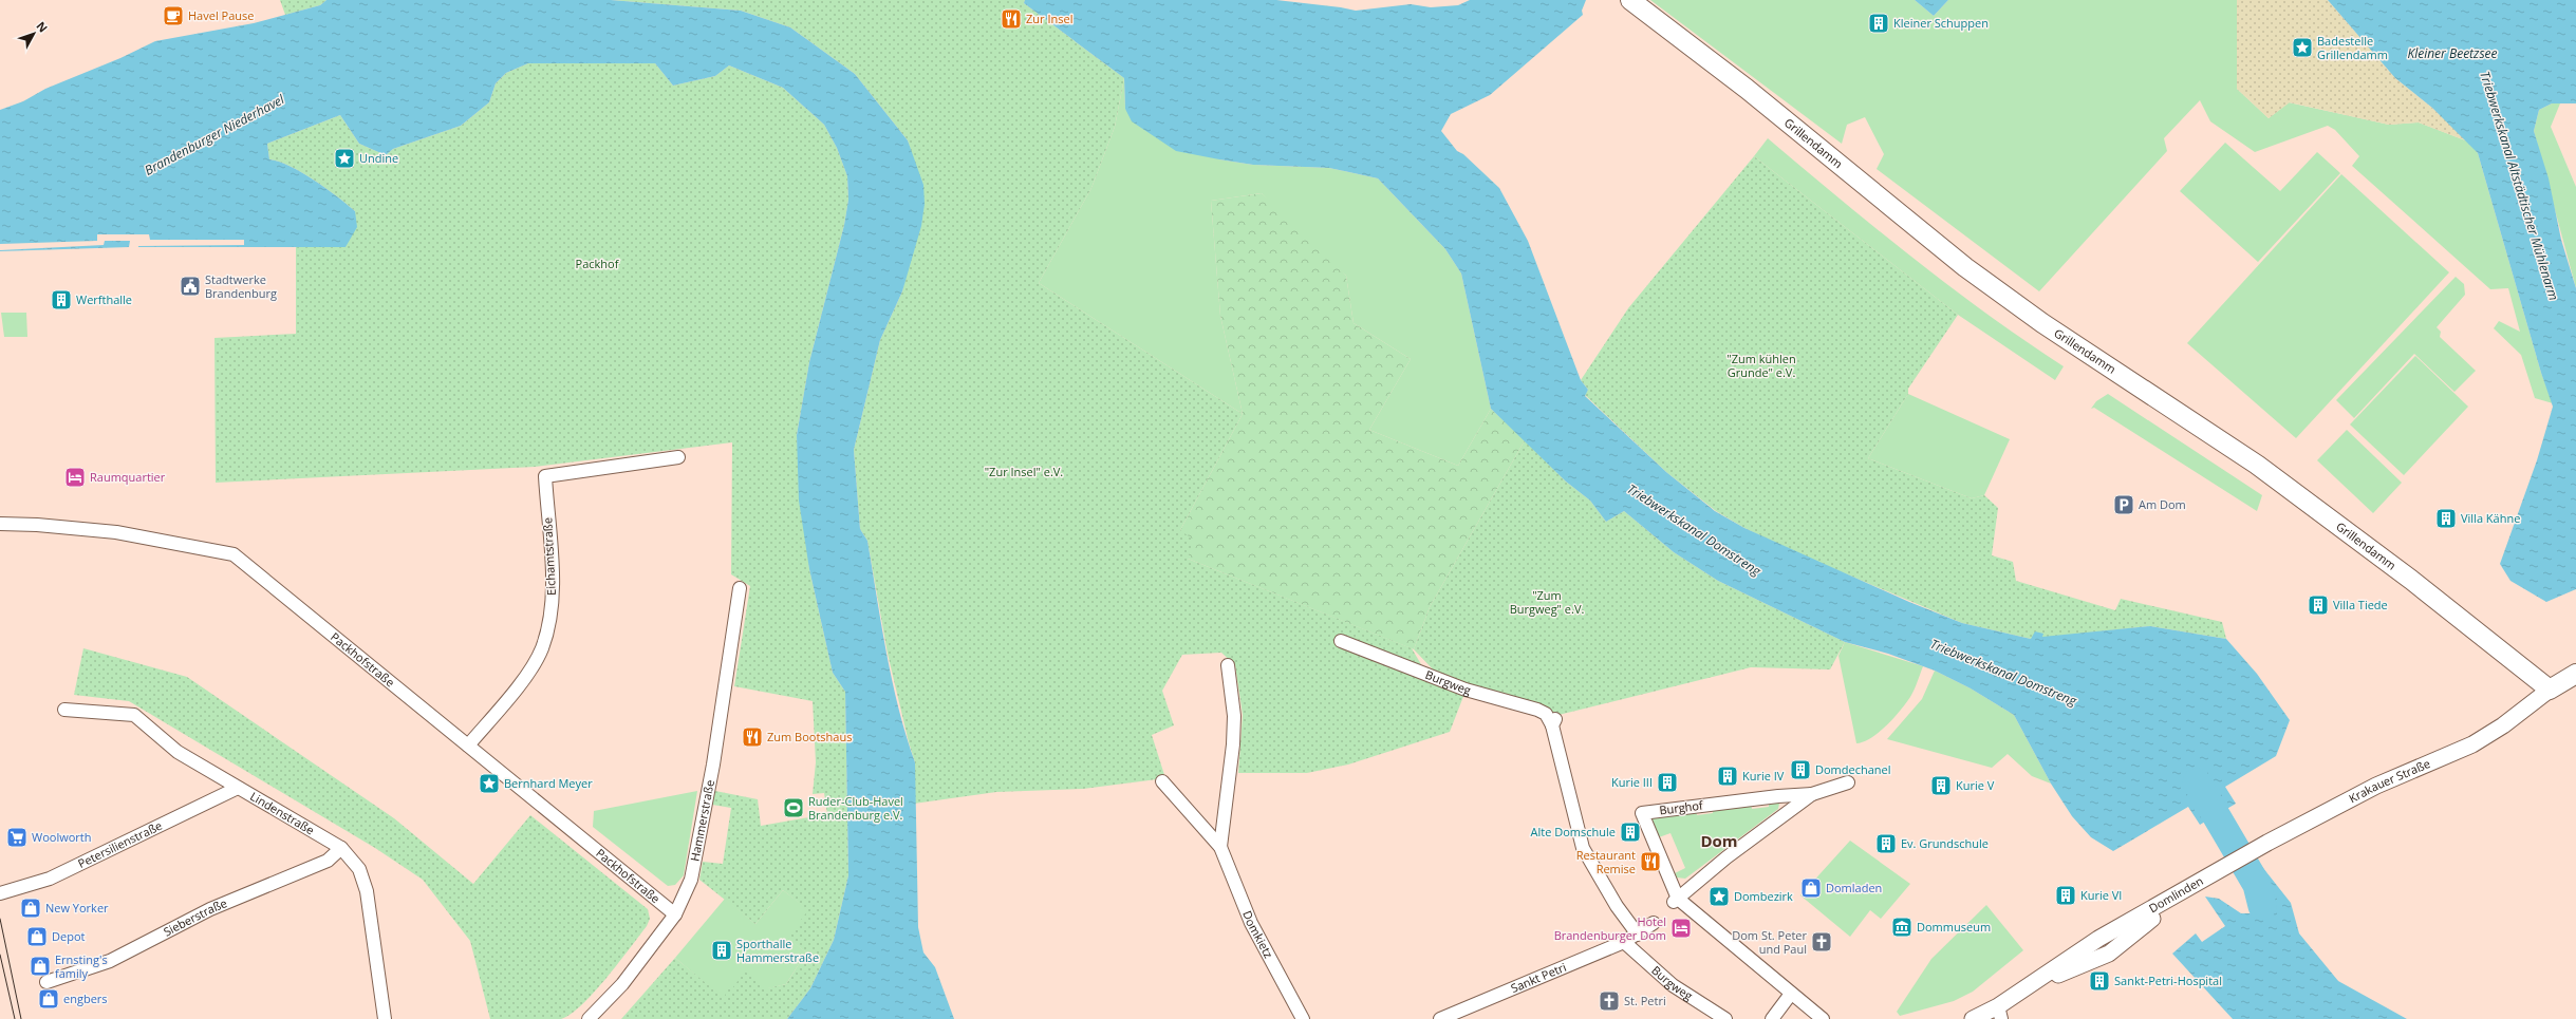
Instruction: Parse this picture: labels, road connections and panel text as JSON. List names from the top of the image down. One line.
{"streets":{"main road":["Grillendamm","Krakauer Straße"],"street":["Eichamtstraße","Packhofstraße","Burgweg","Burghof","Lindenstraße","Hammerstraße","Petersilienstraße","Domlinden","Sieberstraße","Domkietz","Sankt Petri"]},"crossings":[["Grillendamm","Krakauer Straße"],["Eichamtstraße","Packhofstraße"],["Packhofstraße","Hammerstraße"],["Burgweg","Sankt Petri"],["Krakauer Straße","Domlinden"],["Lindenstraße","Petersilienstraße"],["Lindenstraße","Sieberstraße"]],"districts":["Dom"],"water":["Kleiner Beetzsee","Brandenburger Niederhavel","Triebwerkskanal Altstädtischer Mühlenarm","Triebwerkskanal Domstreng"],"parks":["Packhof","\"Zum kühlen Grunde\" e.V.","\"Zur Insel\" e.V.","\"Zum Burgweg\" e.V."],"places":{"cafe":["Havel Pause"],"restaurant":["Zur Insel","Zum Bootshaus","Restaurant Remise"],"building":["Kleiner Schuppen","Werfthalle","Villa Kähne","Villa Tiede","Domdechanel","Kurie IV","Kurie III","Kurie V","Alte Domschule","Ev. Grundschule","Kurie VI","Sporthalle Hammerstraße","Sankt-Petri-Hospital"],"place":["Badestelle Grillendamm","Undine","Bernhard Meyer","Dombezirk"],"public building":["Stadtwerke Brandenburg"],"hotel":["Raumquartier","Hotel Brandenburger Dom"],"parking":["Am Dom"],"sports":["Ruder-Club-Havel Brandenburg e.V."],"supermarket":["Woolworth"],"shop":["Domladen","New Yorker","Depot","Ernsting's family","engbers"],"museum":["Dommuseum"],"church":["Dom St. Peter und Paul","St. Petri"]},"north":"top right"}
